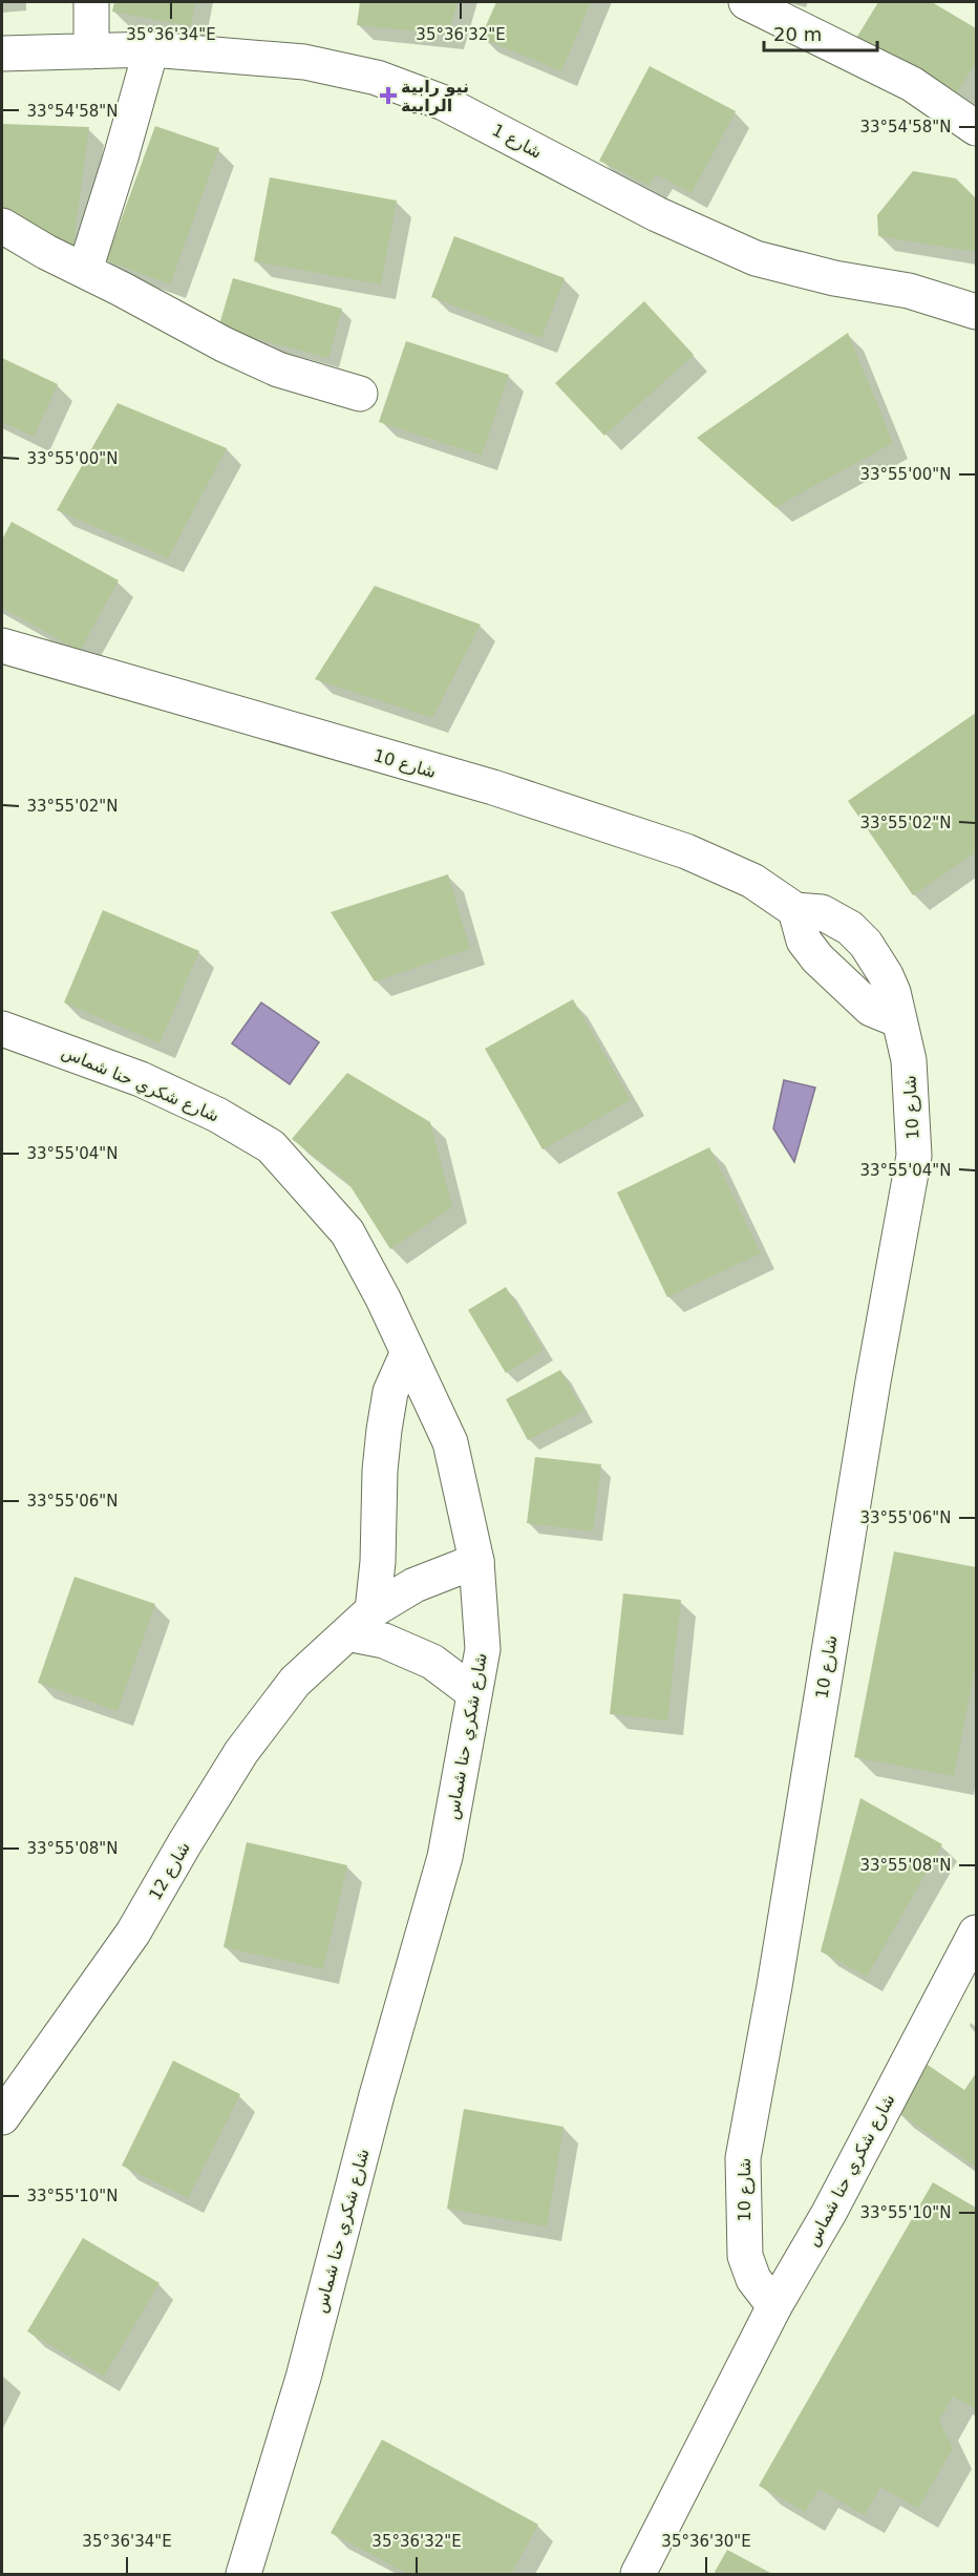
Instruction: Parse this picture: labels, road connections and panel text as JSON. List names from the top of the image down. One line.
{"streets":{"street":["شارع 1","شارع 10","شارع شكري حنا شماس","شارع 12"]},"crossings":[["شارع 10","شارع شكري حنا شماس"],["شارع شكري حنا شماس","شارع 12"]],"places":{"health":["نيو رابية الرابية"]},"scale_bar":"20 m","coordinates":["35°36'34\"E","35°36'32\"E","33°54'58\"N","33°55'00\"N","33°55'02\"N","33°55'04\"N","33°55'06\"N","33°55'08\"N","33°55'10\"N","35°36'30\"E"]}
